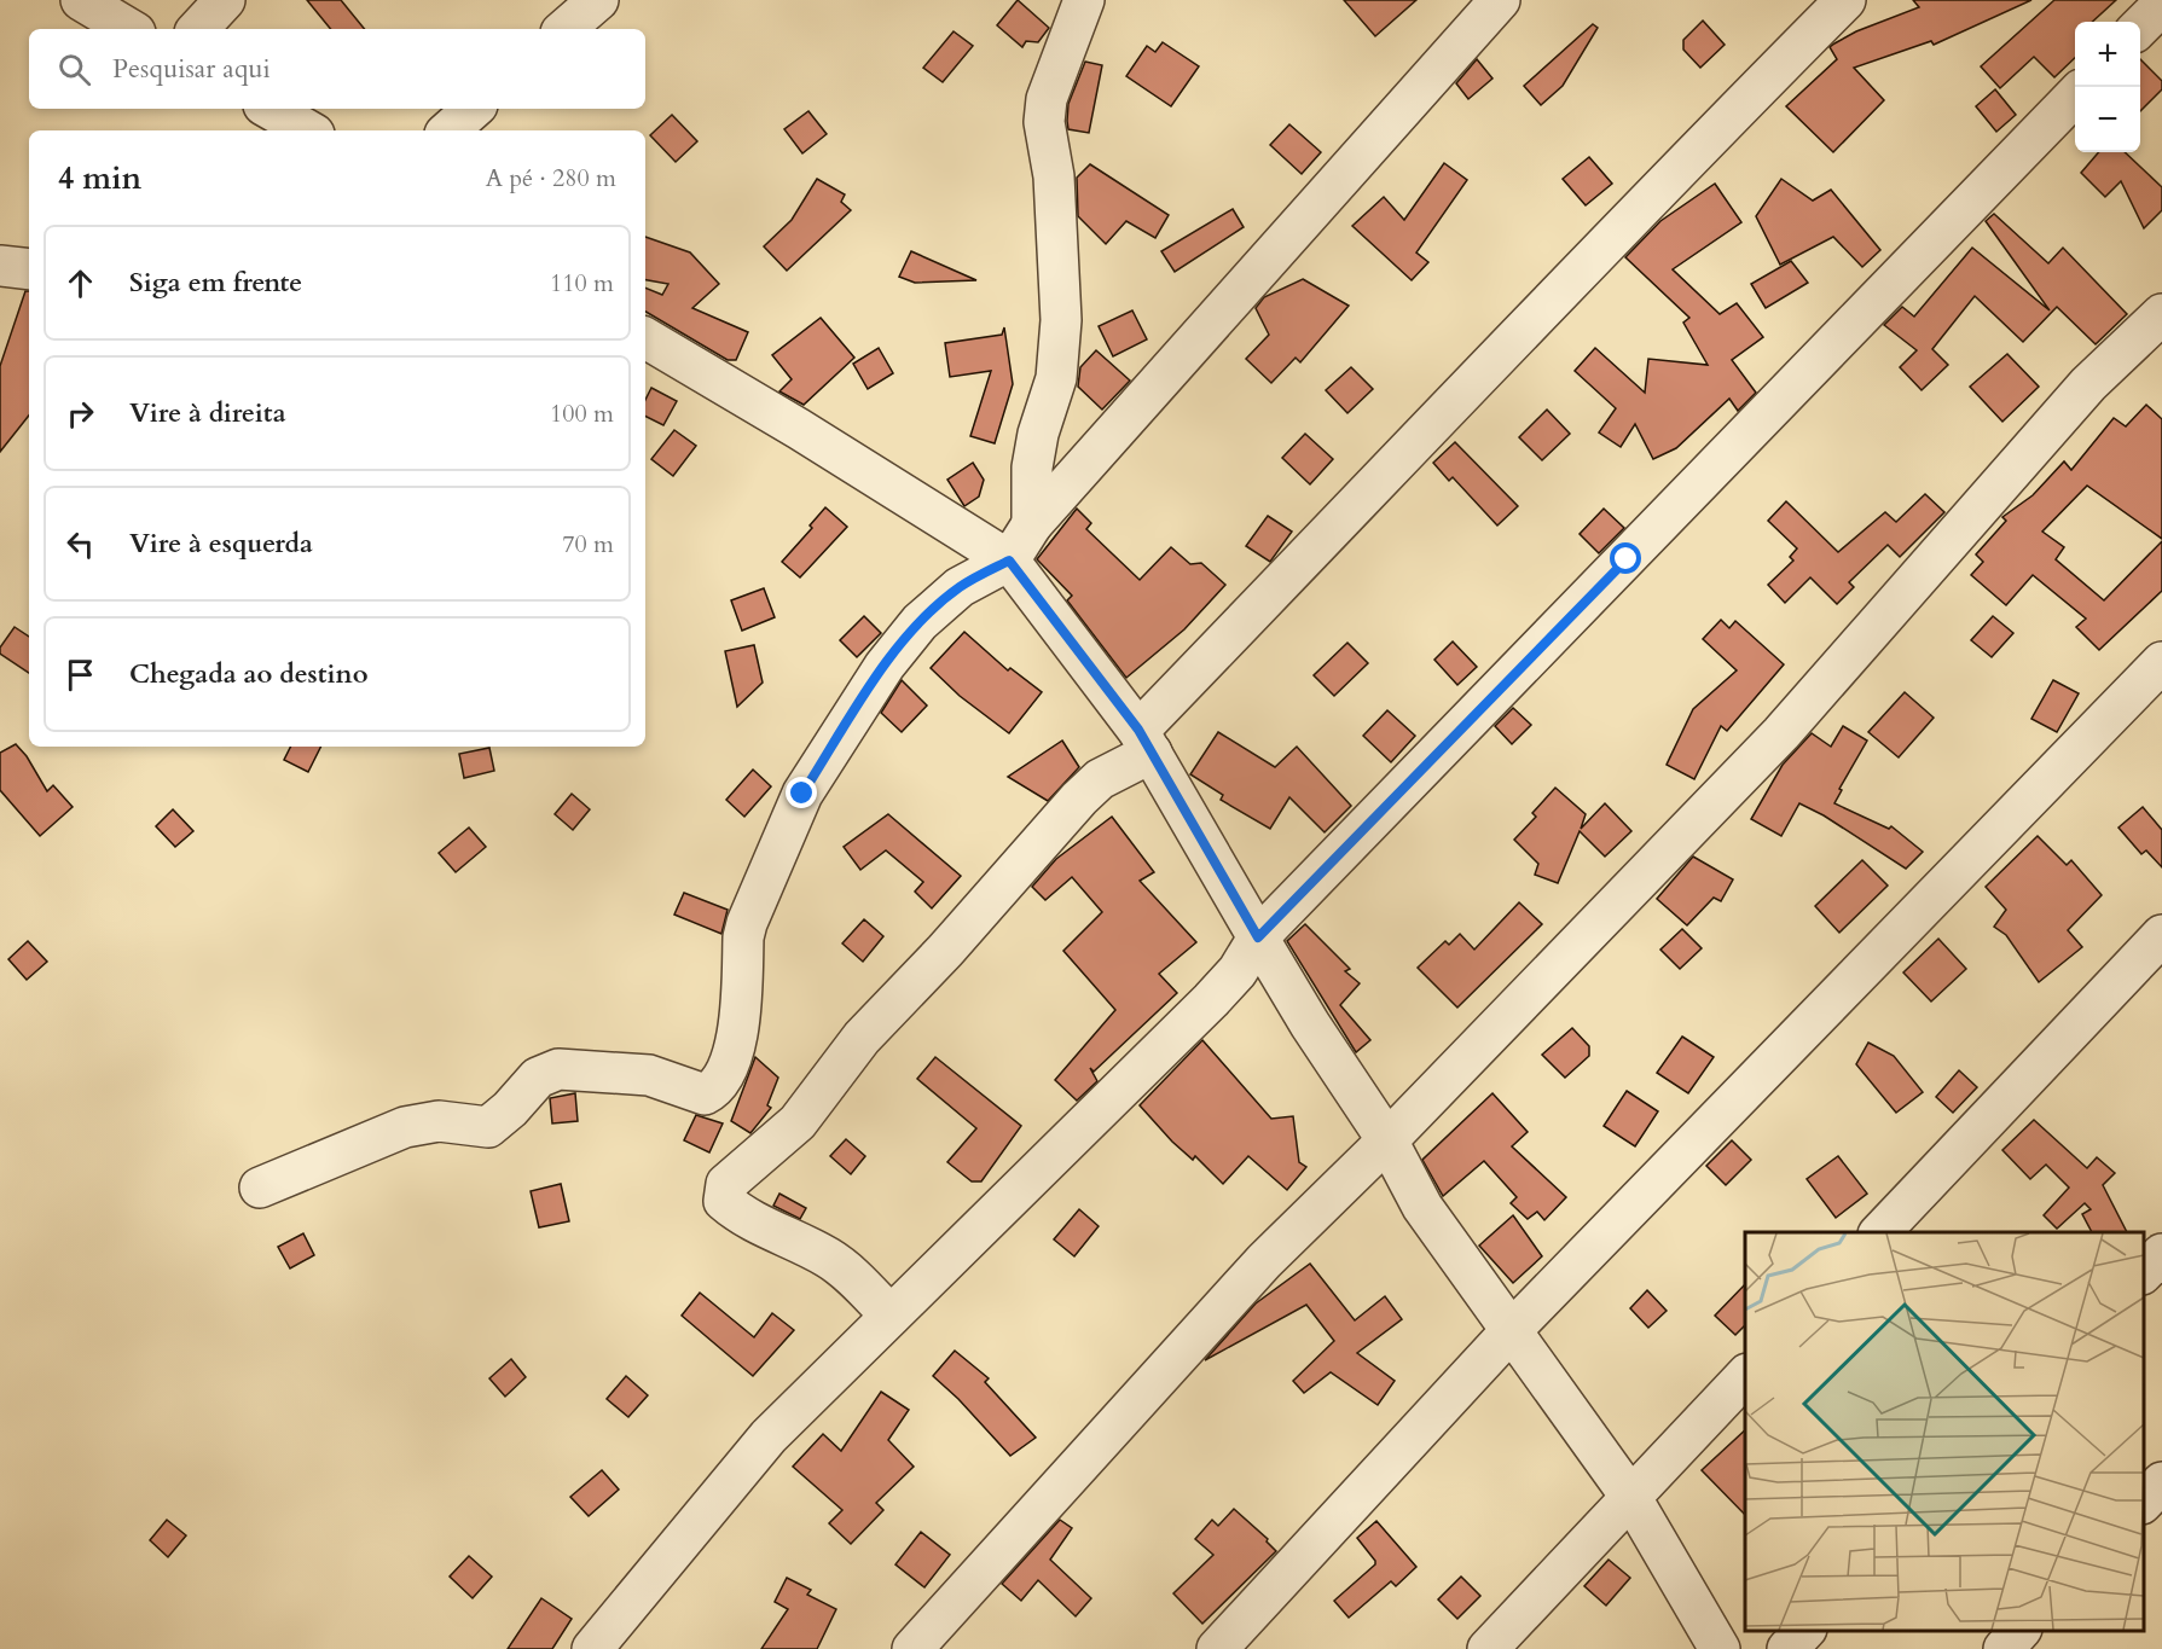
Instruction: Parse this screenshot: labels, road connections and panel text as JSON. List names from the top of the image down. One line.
{"page":{"map_buttons":["+","−"],"search":"Pesquisar aqui","heading":["4 min","A pé · 280 m"],"list":[["Siga em frente","110 m"],["Vire à direita","100 m"],["Vire à esquerda","70 m"],"Chegada ao destino"]}}
